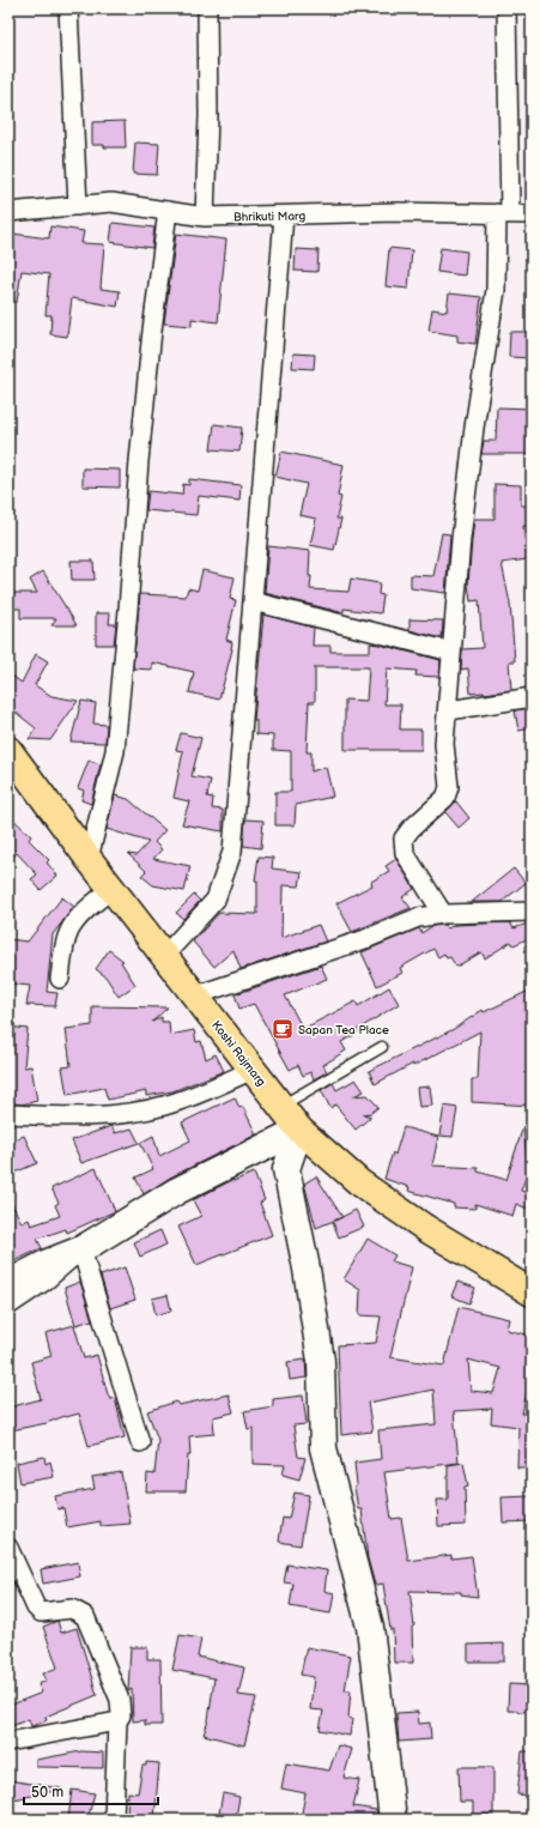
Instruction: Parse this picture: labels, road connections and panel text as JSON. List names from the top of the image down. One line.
{"streets":{"main road":["Koshi Rajmarg"],"street":["Bhrikuti Marg"]},"places":{"cafe":["Sapan Tea Place"]},"scale_bar":"50 m"}
